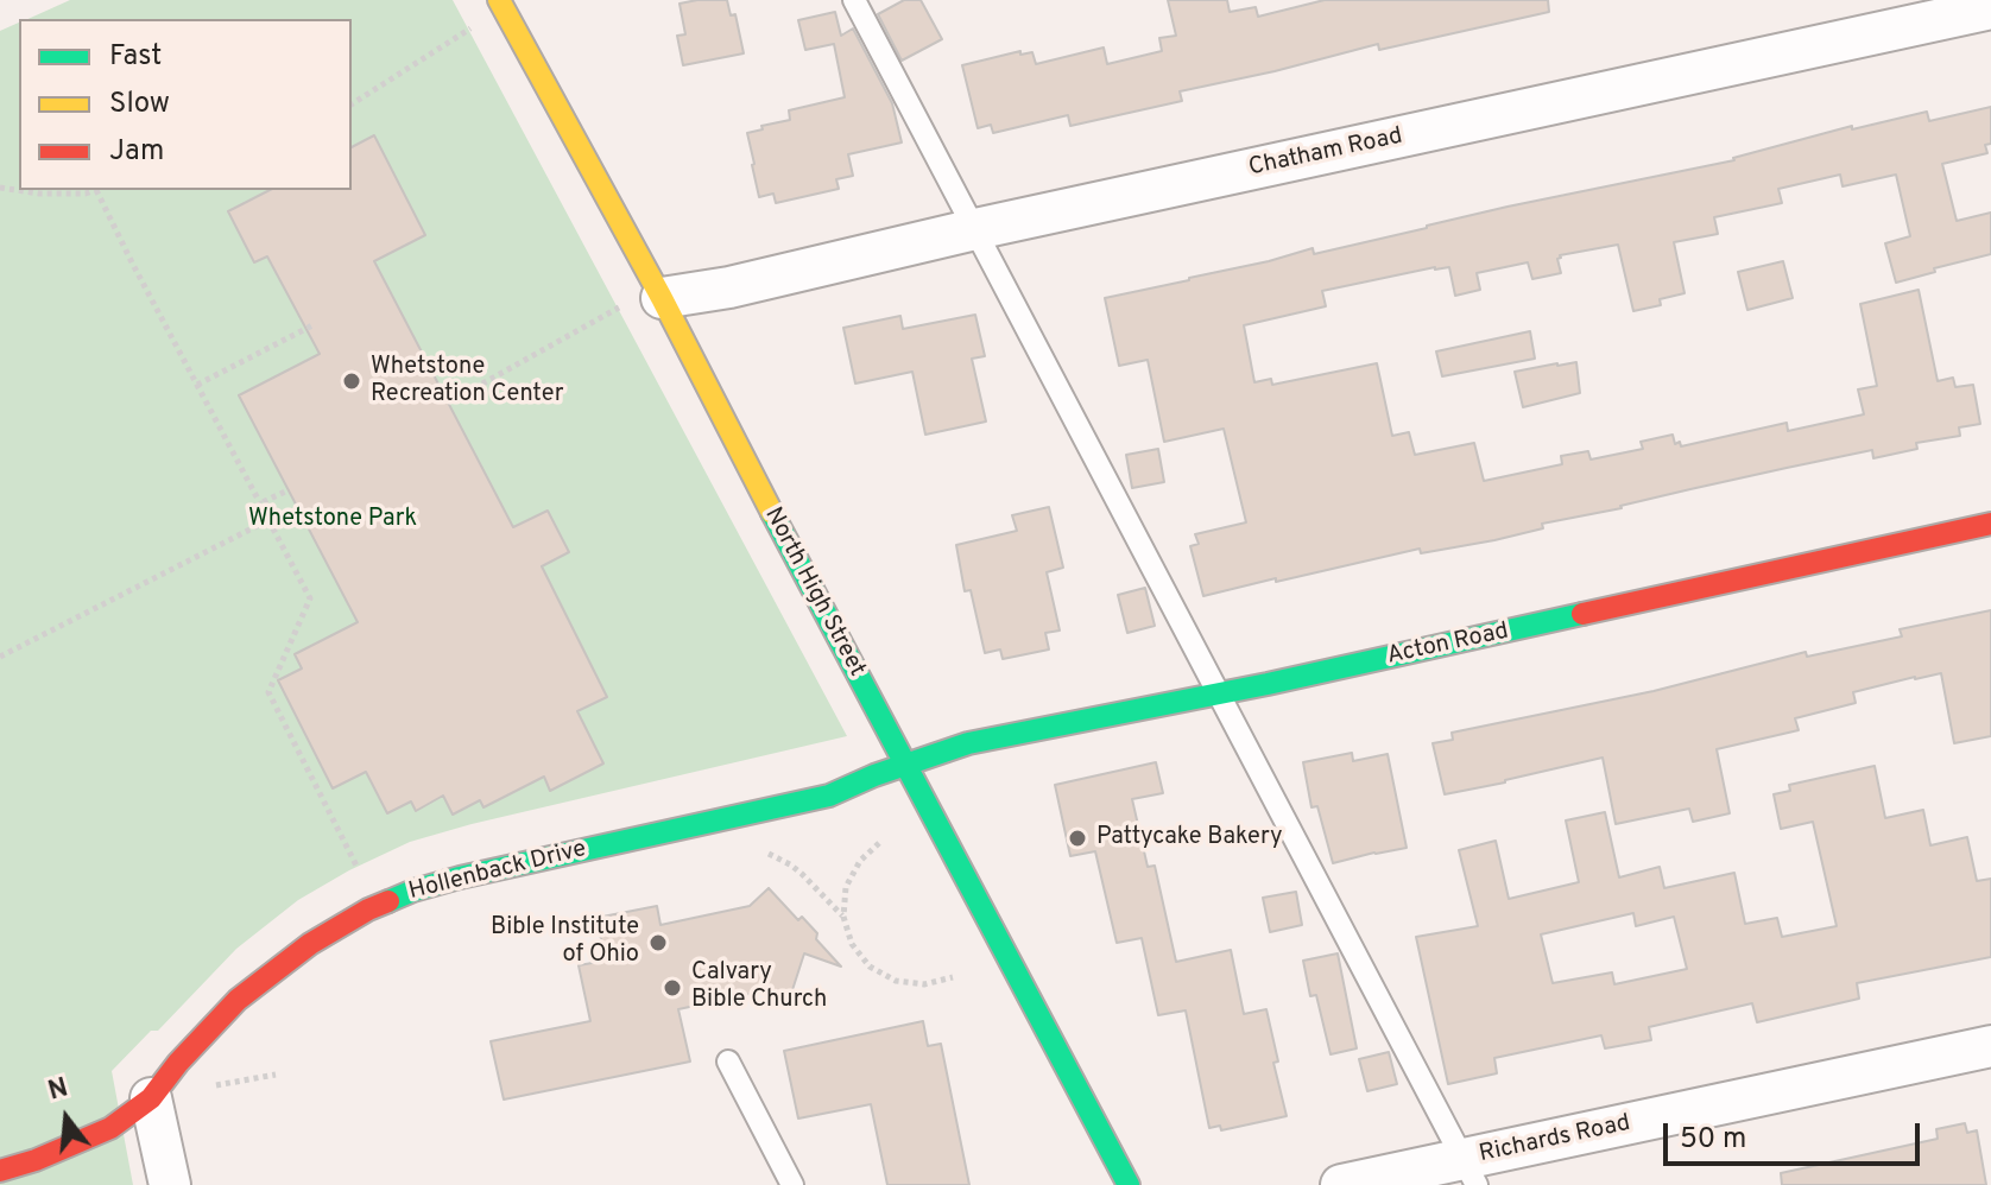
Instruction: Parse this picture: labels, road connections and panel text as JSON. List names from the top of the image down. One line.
{"streets":{"street":["Chatham Road","North High Street","Acton Road","Hollenback Drive","Richards Road"]},"crossings":[["Chatham Road","North High Street"],["North High Street","Acton Road"],["North High Street","Hollenback Drive"],["Acton Road","Hollenback Drive"]],"parks":["Whetstone Park"],"places":["Whetstone Recreation Center","Pattycake Bakery","Bible Institute of Ohio","Calvary Bible Church"],"legend":["Fast","Slow","Jam"],"scale_bar":"50 m","north":"top"}
